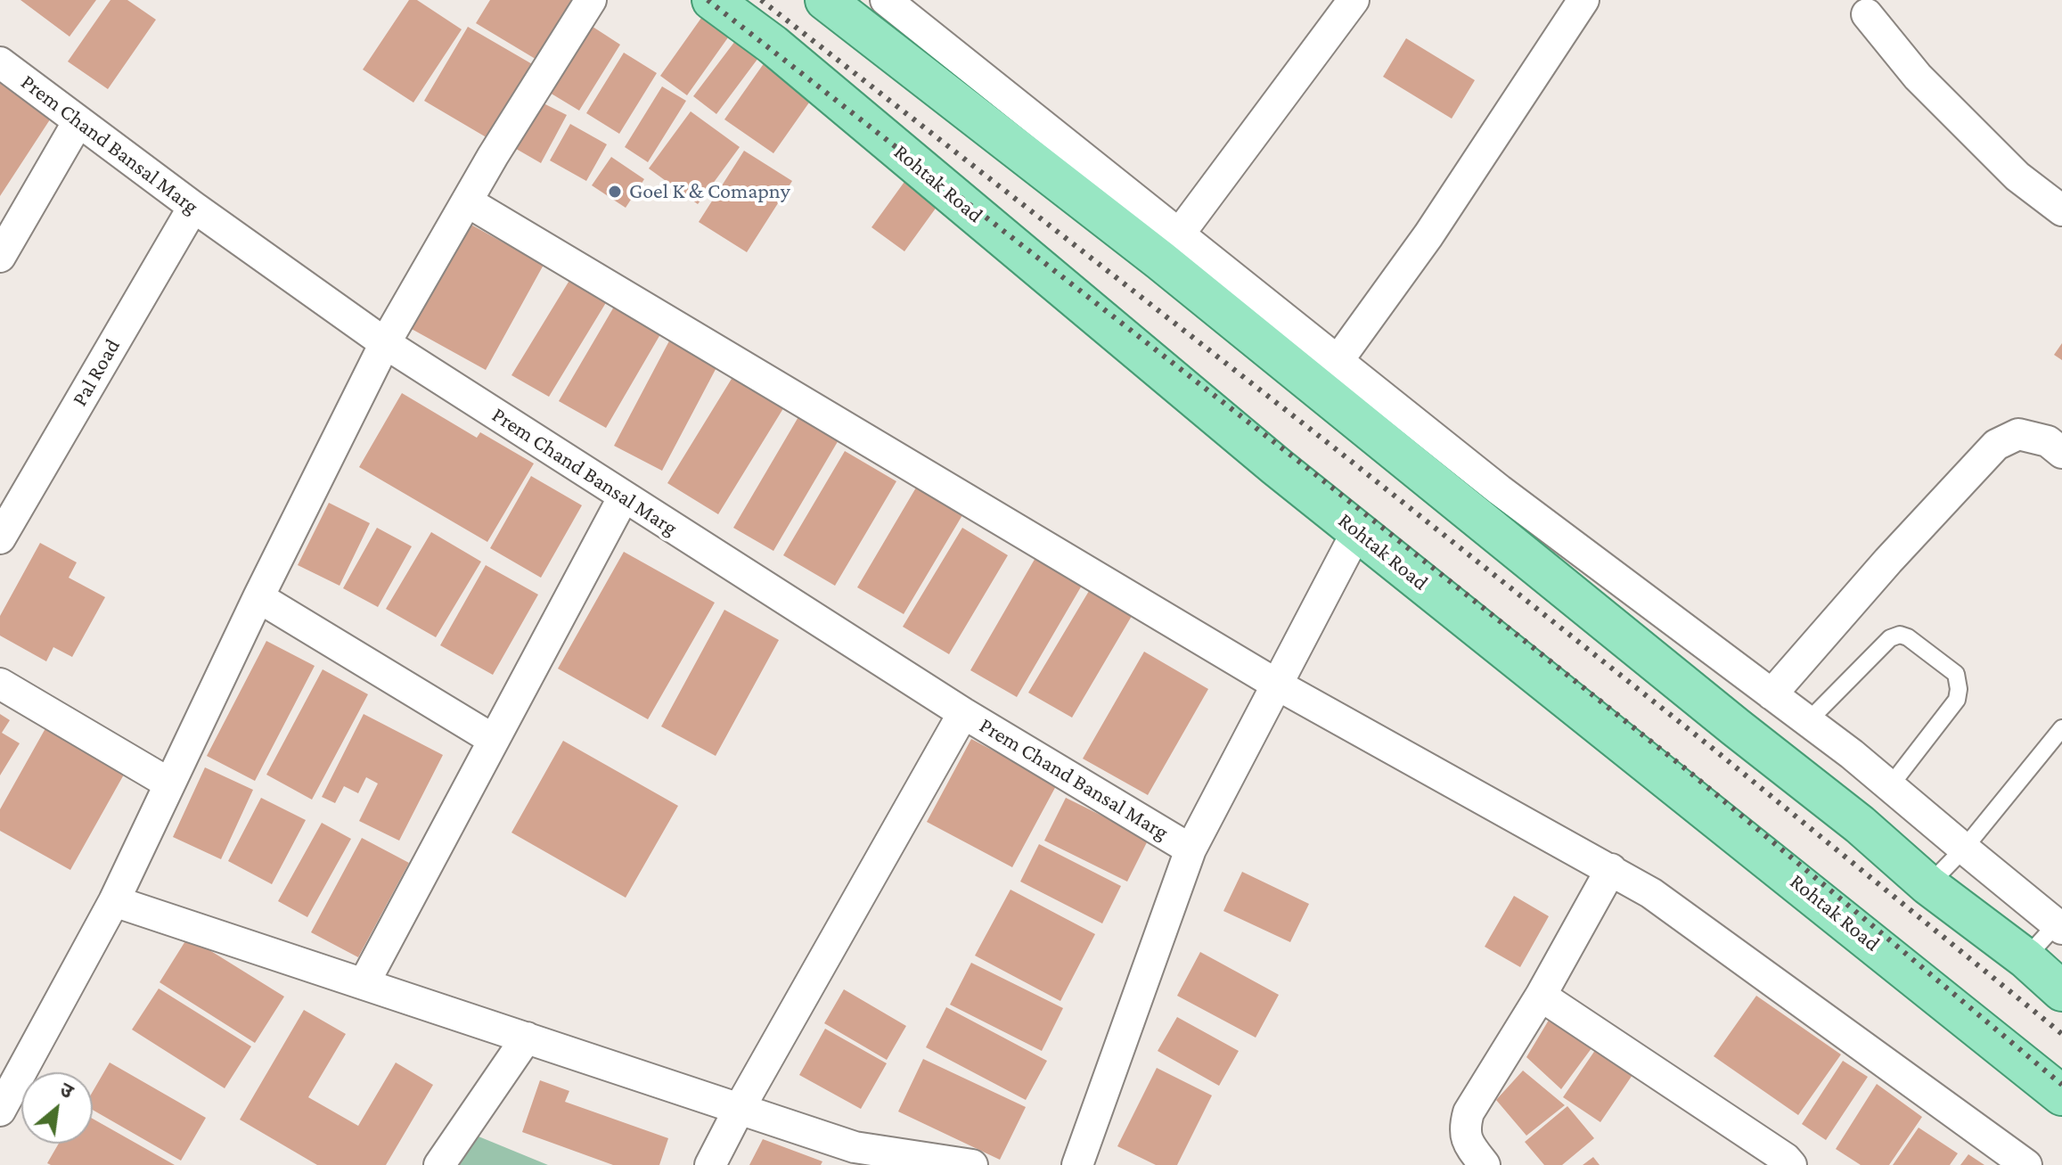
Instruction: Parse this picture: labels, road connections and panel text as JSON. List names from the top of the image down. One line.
{"streets":{"main road":["Rohtak Road"],"street":["Prem Chand Bansal Marg","Pal Road"]},"crossings":[["Prem Chand Bansal Marg","Pal Road"]],"places":["Goel K & Comapny"],"north":"top right"}
